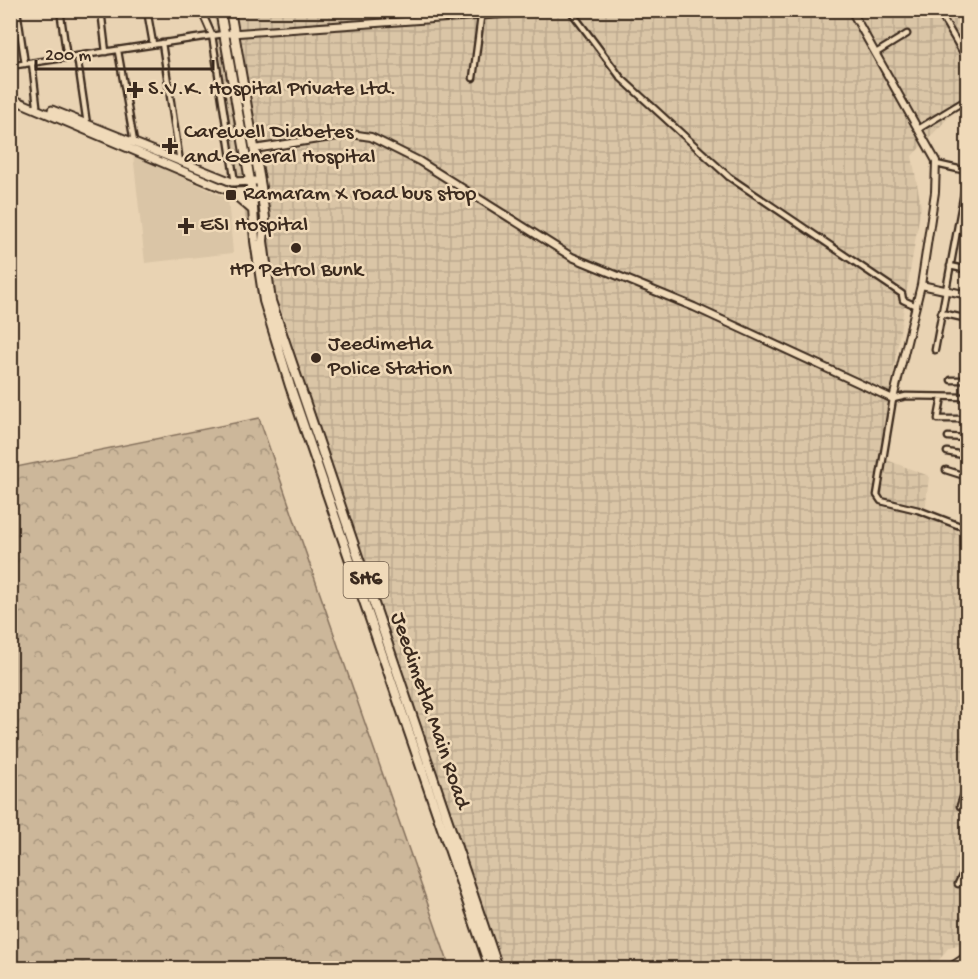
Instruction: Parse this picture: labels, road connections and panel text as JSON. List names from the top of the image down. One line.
{"streets":{"main road":["SH6","Jeedimetla Main Road"]},"places":{"health":["S.V.K. Hospital Private Ltd.","Carewell Diabetes and General Hospital","ESI Hospital"],"transit":["Ramaram X road bus stop"],"other":["HP Petrol Bunk","Jeedimetla Police Station"]},"scale_bar":"200 m"}
